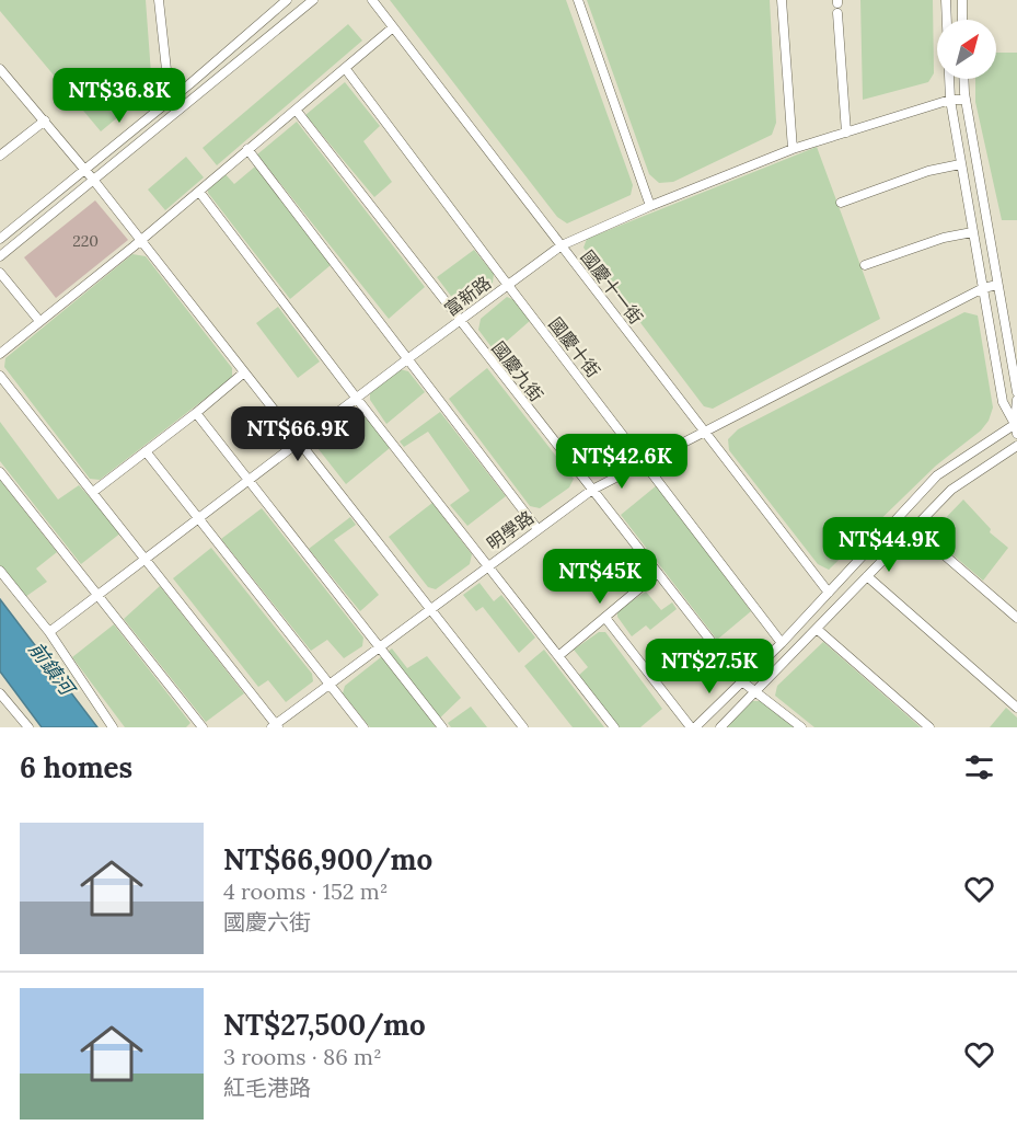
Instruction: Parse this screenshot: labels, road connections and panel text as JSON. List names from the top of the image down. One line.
{"streets":{"street":["國慶十一街","富新路","國慶十街","國慶九街","明學路"]},"crossings":[["國慶十一街","富新路"],["國慶十一街","明學路"],["富新路","國慶十街"],["富新路","國慶九街"],["國慶十街","明學路"],["國慶九街","明學路"]],"water":["前鎮河"],"house_numbers":["220"],"north":"top right","page":{"price":["NT$36.8K","NT$66.9K","NT$42.6K","NT$44.9K","NT$45K","NT$27.5K"],"heading":"6 homes","list":[{"name":"NT$66,900/mo","note":"4 rooms · 152 m² · 國慶六街"},{"name":"NT$27,500/mo","note":"3 rooms · 86 m² · 紅毛港路"}]}}
